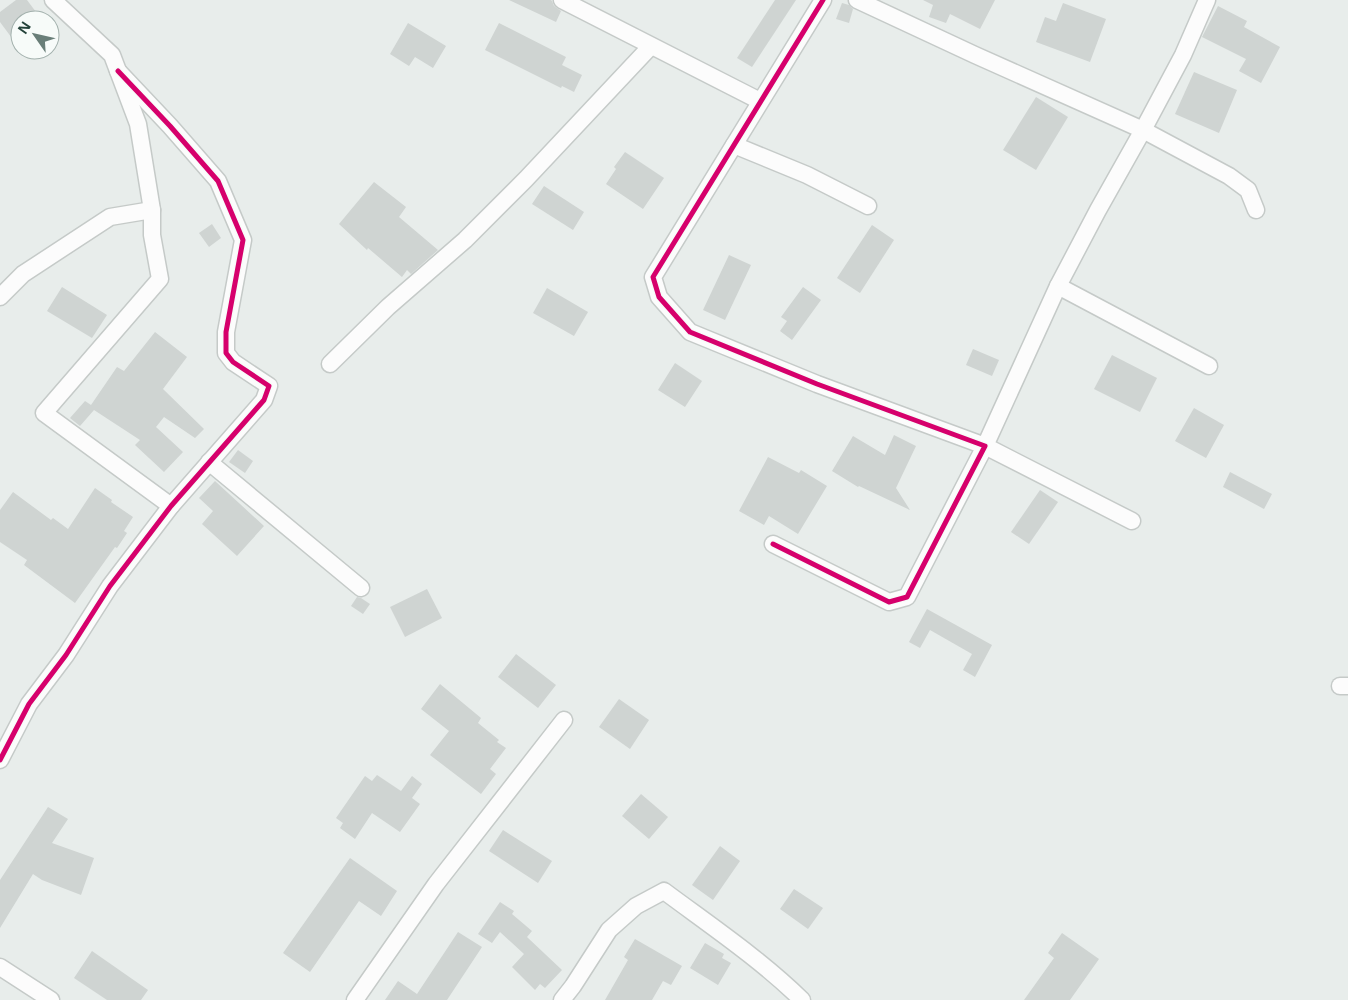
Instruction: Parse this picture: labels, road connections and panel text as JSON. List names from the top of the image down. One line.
{"north":"top left"}
